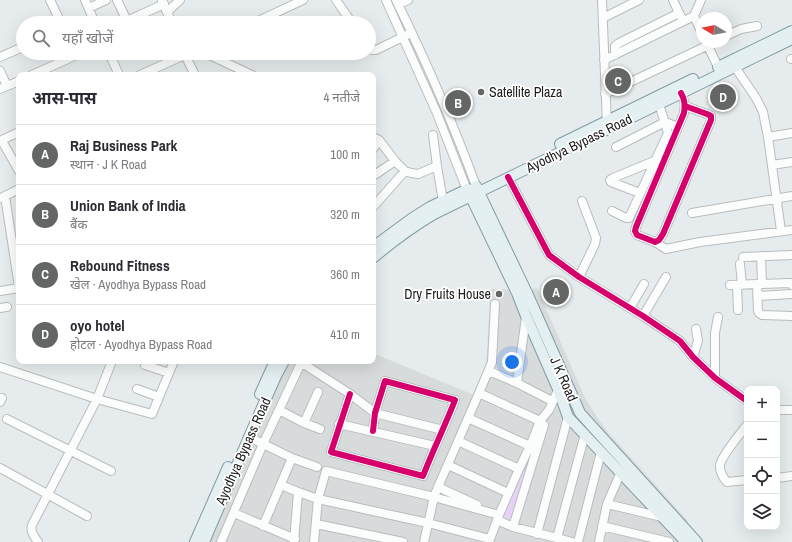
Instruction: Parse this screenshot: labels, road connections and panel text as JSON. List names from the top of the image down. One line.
{"streets":{"main road":["Ayodhya Bypass Road","J K Road"]},"crossings":[["Ayodhya Bypass Road","J K Road"]],"places":["Satellite Plaza","Dry Fruits House"],"north":"left","page":{"search":"यहाँ खोजें","pins":["C","D","B","A"],"heading":["आस-पास","4 नतीजे"],"list":[{"mark":"A","name":"Raj Business Park","note":"स्थान · J K Road","value":"100 m"},{"mark":"B","name":"Union Bank of India","note":"बैंक","value":"320 m"},{"mark":"C","name":"Rebound Fitness","note":"खेल · Ayodhya Bypass Road","value":"360 m"},{"mark":"D","name":"oyo hotel","note":"होटल · Ayodhya Bypass Road","value":"410 m"}],"map_buttons":["+","−"]}}
